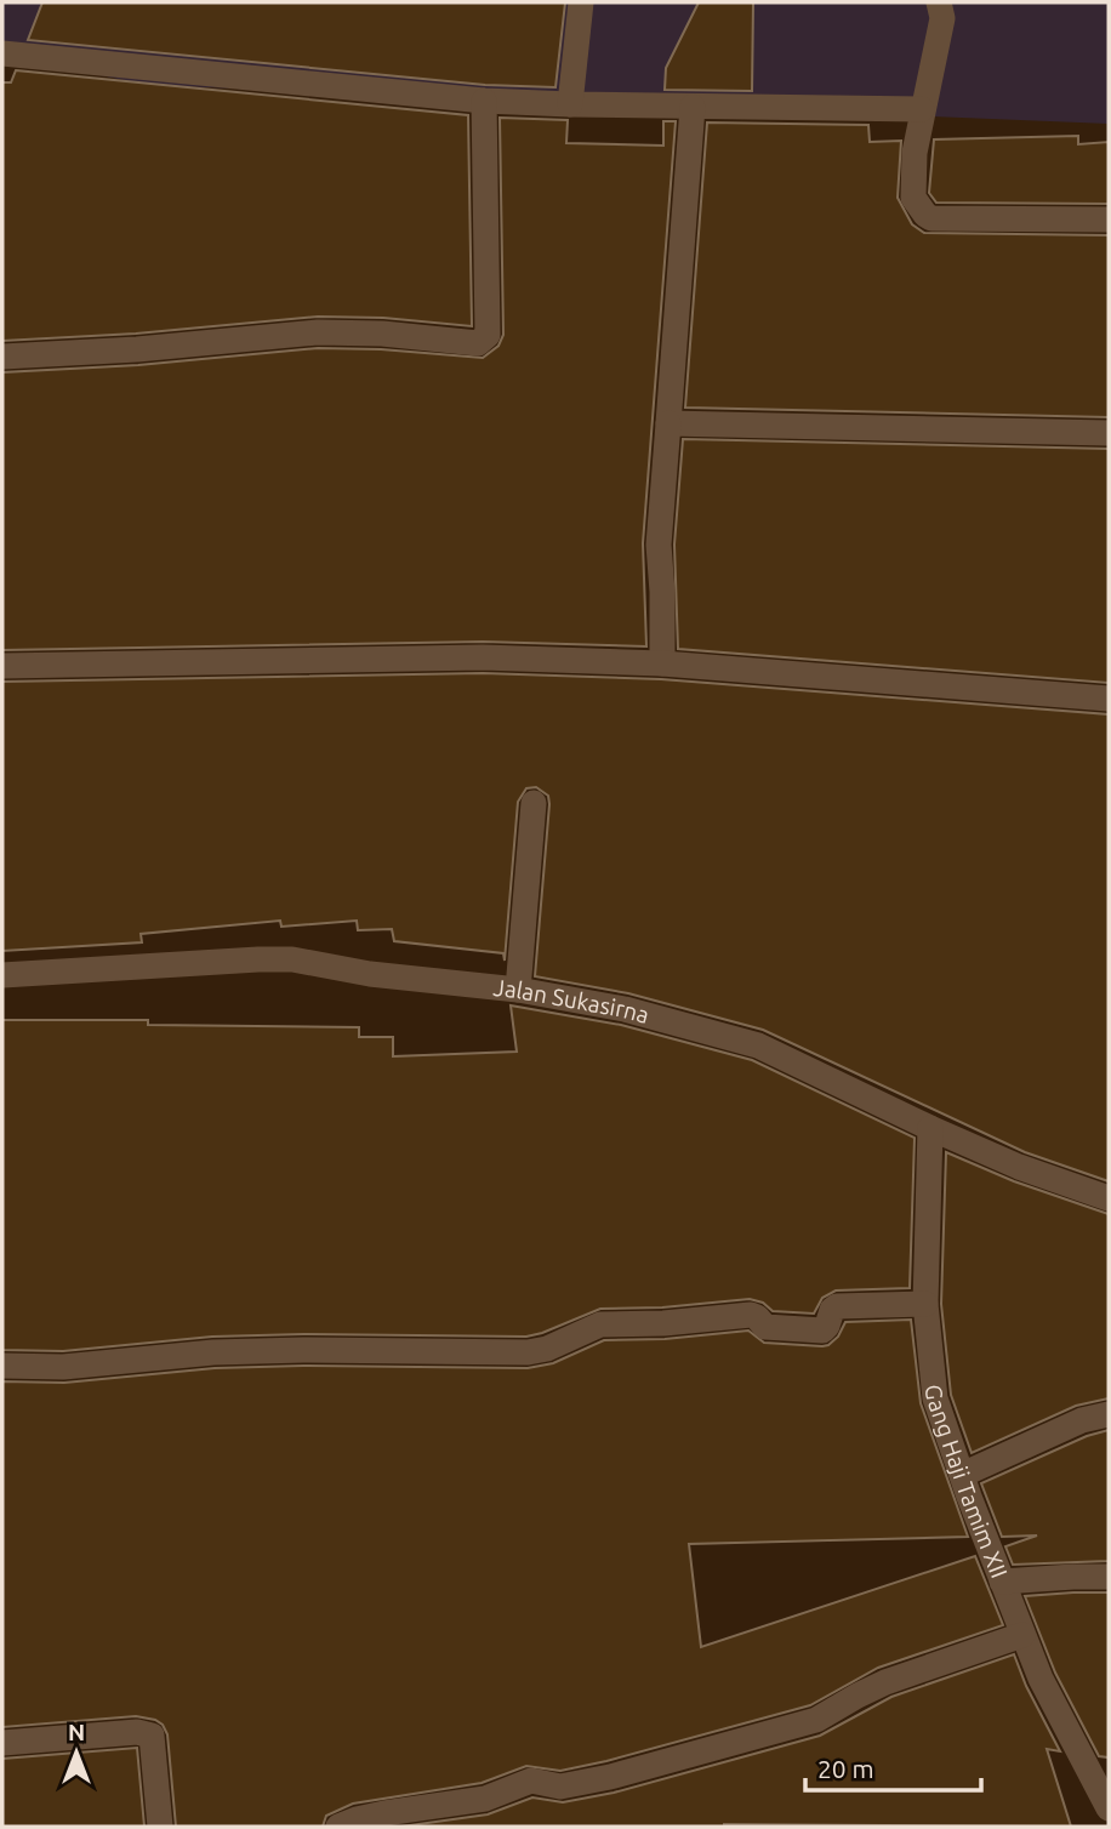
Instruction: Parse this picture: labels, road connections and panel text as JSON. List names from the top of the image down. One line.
{"streets":{"street":["Jalan Sukasirna","Gang Haji Tamim XII"]},"crossings":[["Jalan Sukasirna","Gang Haji Tamim XII"]],"scale_bar":"20 m","north":"top"}
